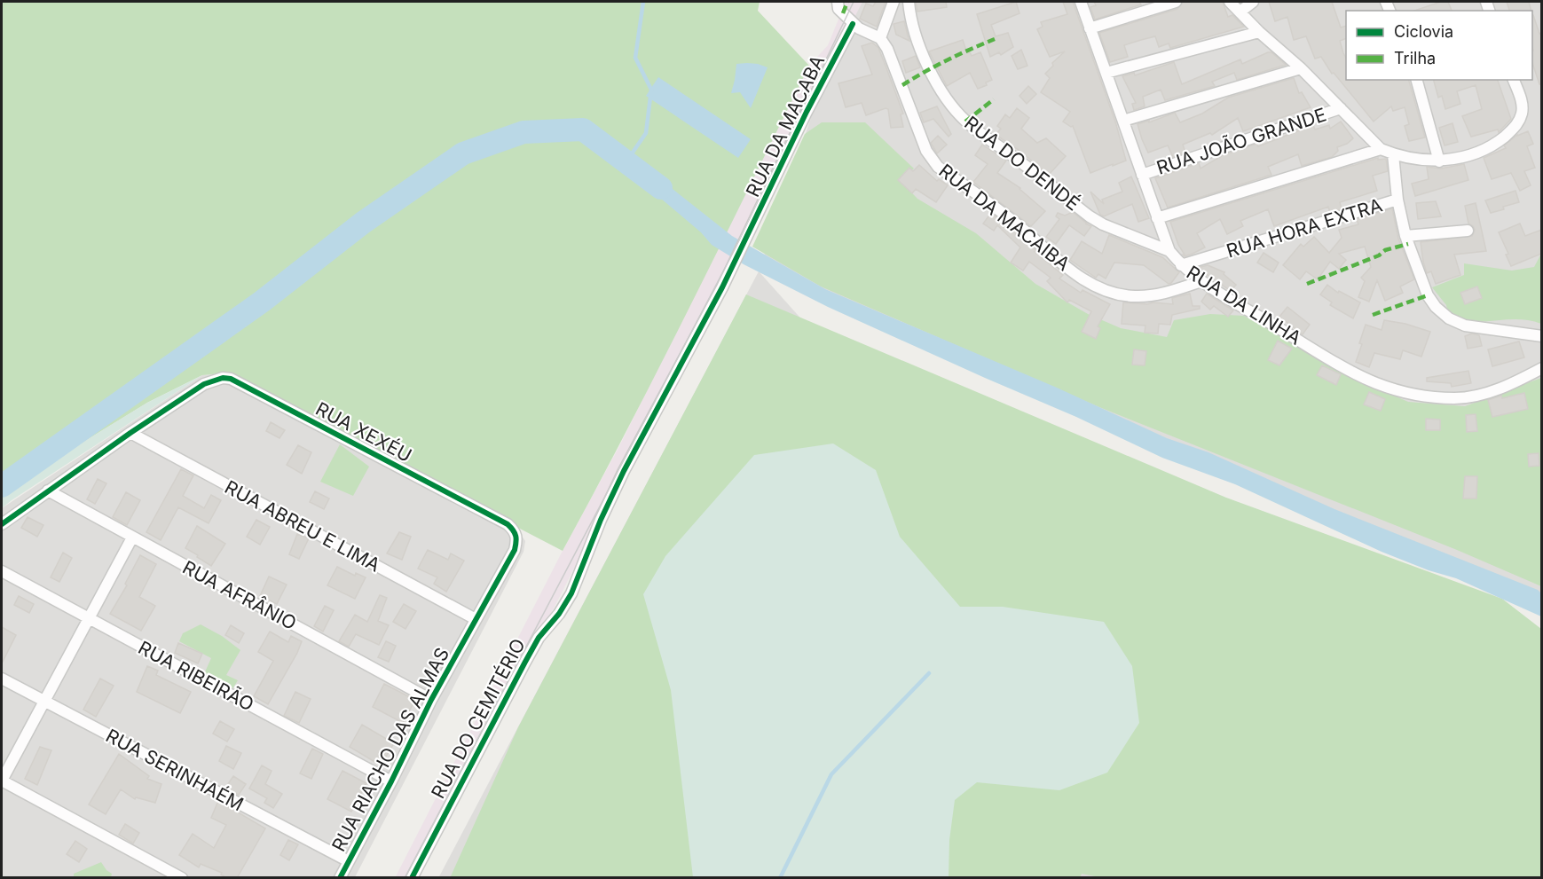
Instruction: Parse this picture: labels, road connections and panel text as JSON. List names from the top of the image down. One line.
{"streets":{"street":["RUA DA MACABA","RUA JOÃO GRANDE","RUA DO DENDÉ","RUA DA MACAIBA","RUA HORA EXTRA","RUA DA LINHA","RUA XEXÉU","RUA ABREU E LIMA","RUA AFRÂNIO","RUA RIBEIRÃO","RUA DO CEMITÉRIO","RUA RIACHO DAS ALMAS","RUA SERINHAÉM"]},"crossings":[["RUA DA MACABA","RUA DO CEMITÉRIO"],["RUA JOÃO GRANDE","RUA DA LINHA"],["RUA DO DENDÉ","RUA DA LINHA"],["RUA DA MACAIBA","RUA DA LINHA"],["RUA HORA EXTRA","RUA DA LINHA"],["RUA XEXÉU","RUA ABREU E LIMA"],["RUA XEXÉU","RUA RIACHO DAS ALMAS"],["RUA ABREU E LIMA","RUA RIACHO DAS ALMAS"],["RUA AFRÂNIO","RUA RIACHO DAS ALMAS"],["RUA RIBEIRÃO","RUA RIACHO DAS ALMAS"],["RUA RIACHO DAS ALMAS","RUA SERINHAÉM"]],"legend":["Ciclovia","Trilha"]}
